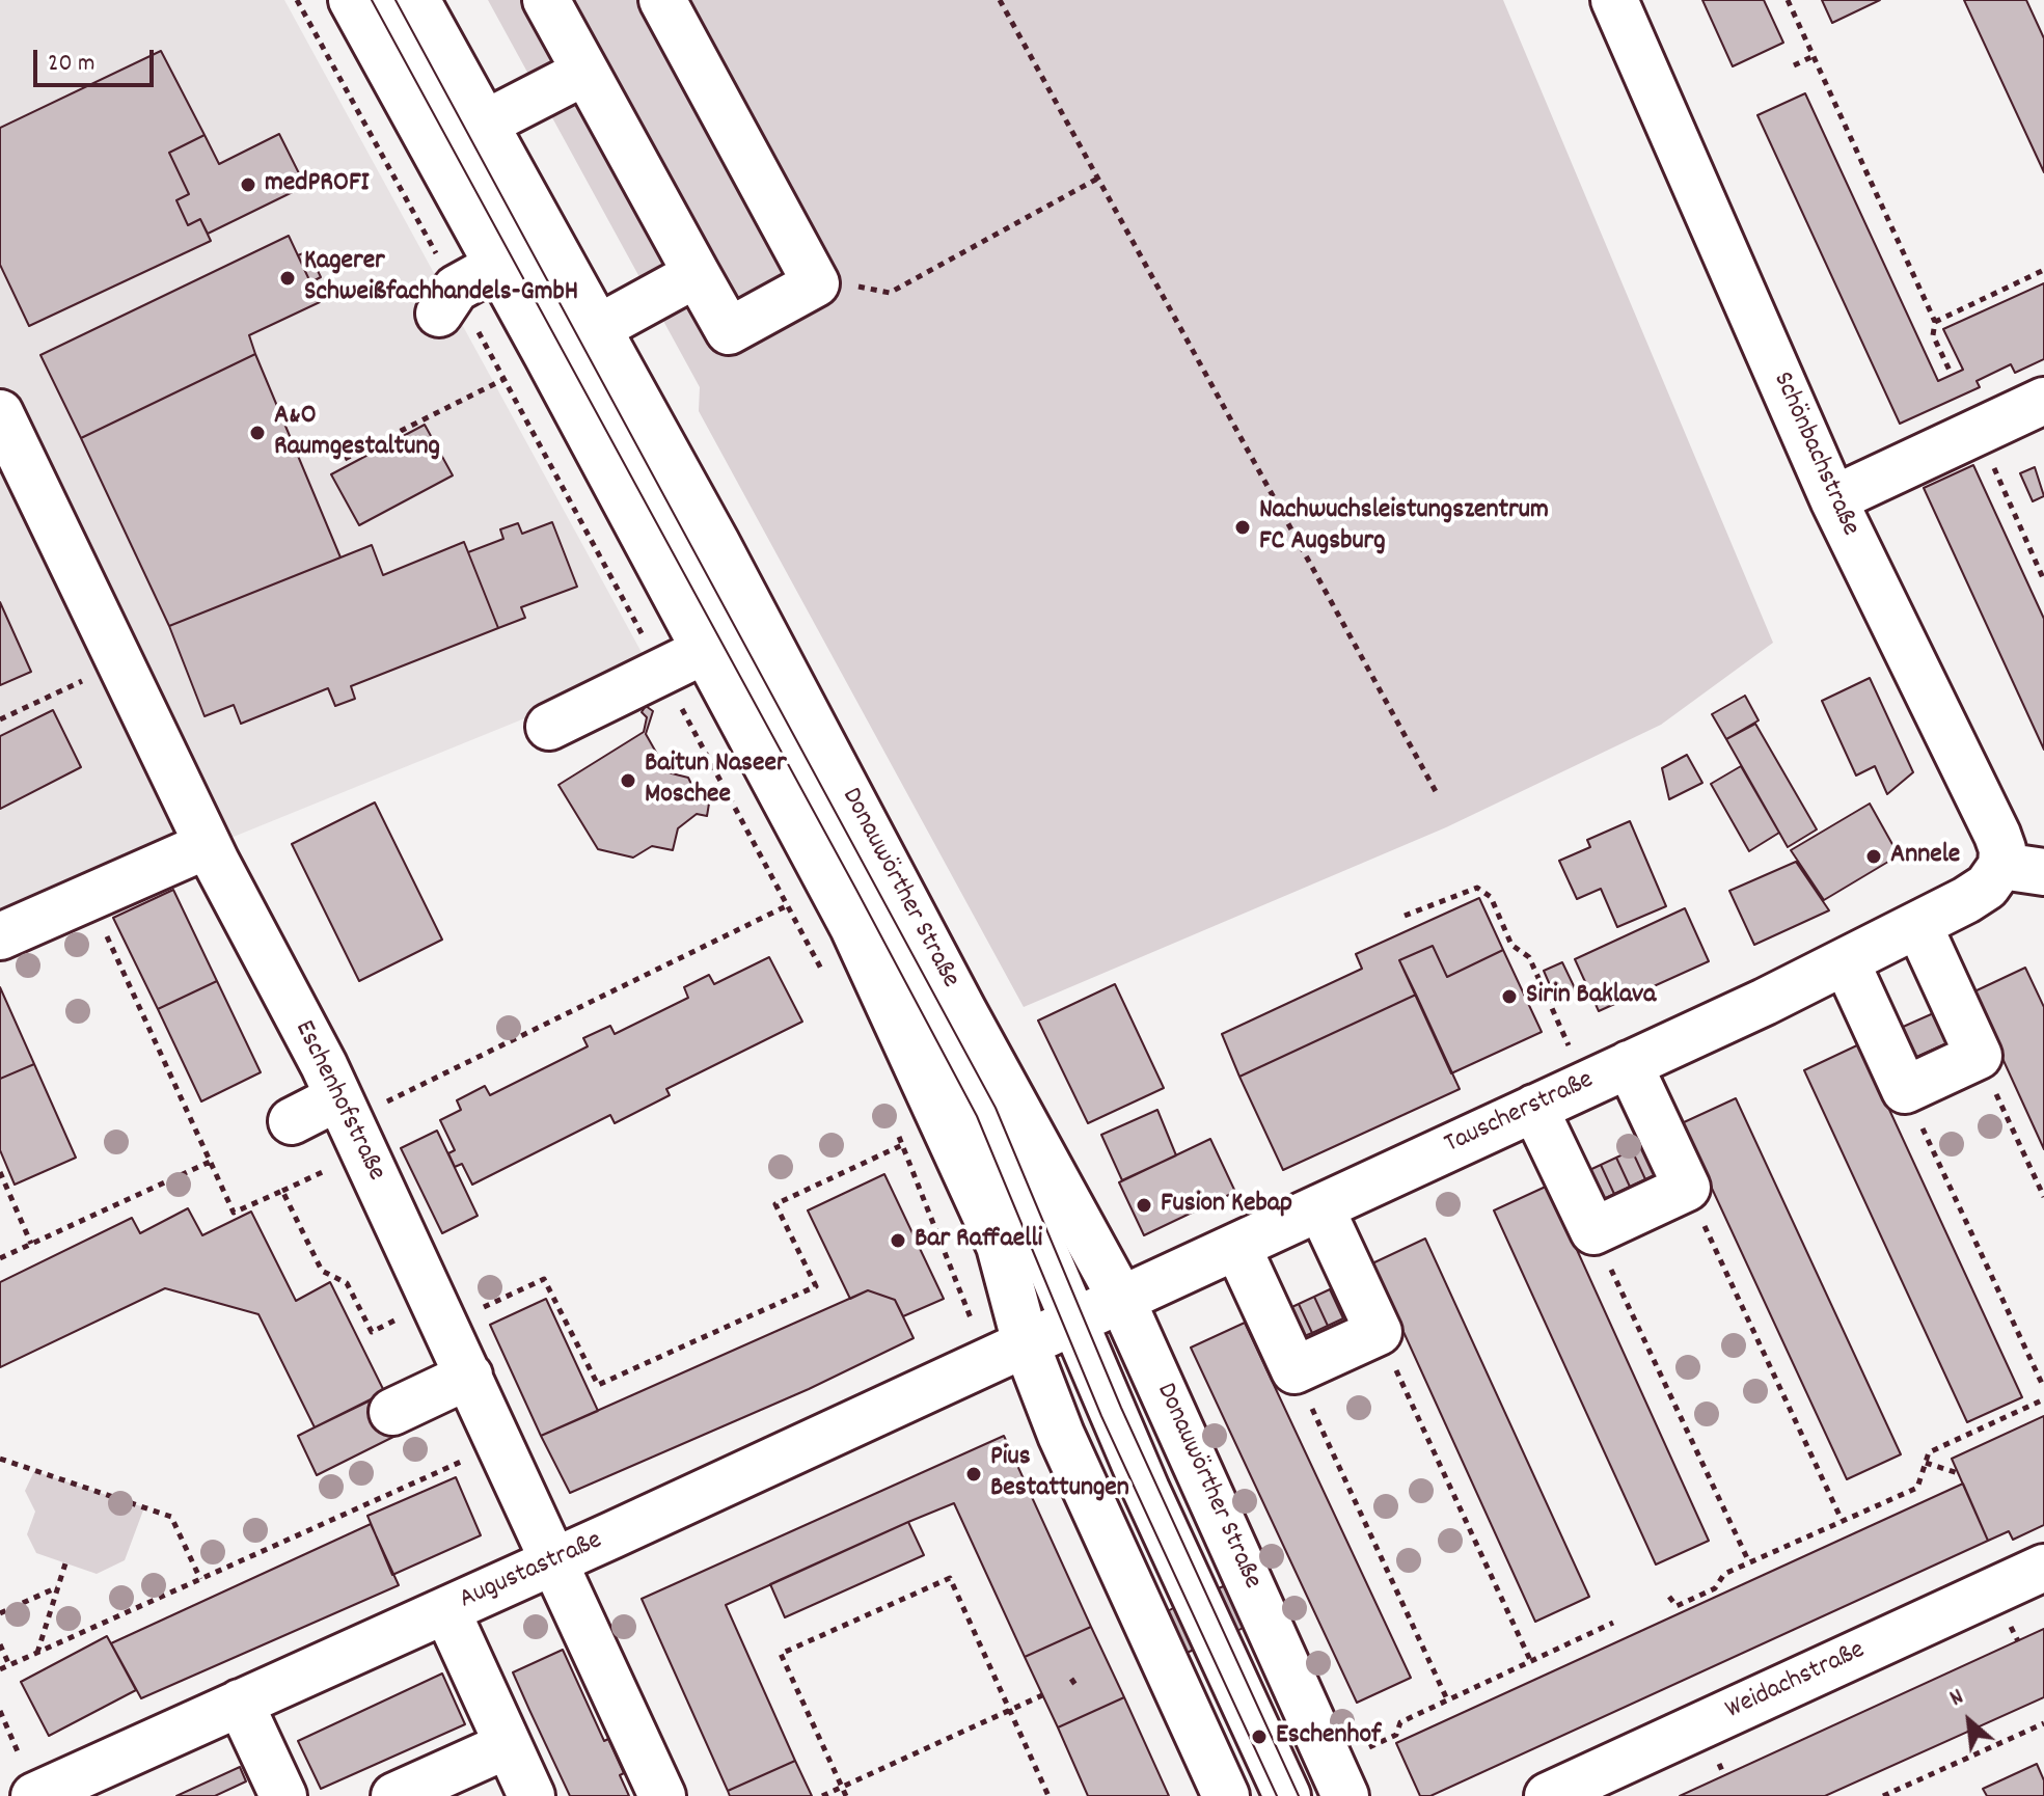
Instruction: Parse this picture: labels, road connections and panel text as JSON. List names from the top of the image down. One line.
{"streets":{"street":["Schönbachstraße","Donauwörther Straße","Eschenhofstraße","Tauscherstraße","Augustastraße","Weidachstraße"]},"crossings":[["Schönbachstraße","Tauscherstraße"],["Donauwörther Straße","Tauscherstraße"],["Eschenhofstraße","Augustastraße"],["Tauscherstraße","Augustastraße"]],"places":["medPROFI","Kagerer Schweißfachhandels-GmbH","A&O Raumgestaltung","Nachwuchsleistungszentrum FC Augsburg","Baitun Naseer Moschee","Annele","Sirin Baklava","Fusion Kebap","Bar Raffaelli","Pius Bestattungen","Eschenhof"],"scale_bar":"20 m","north":"top left"}
